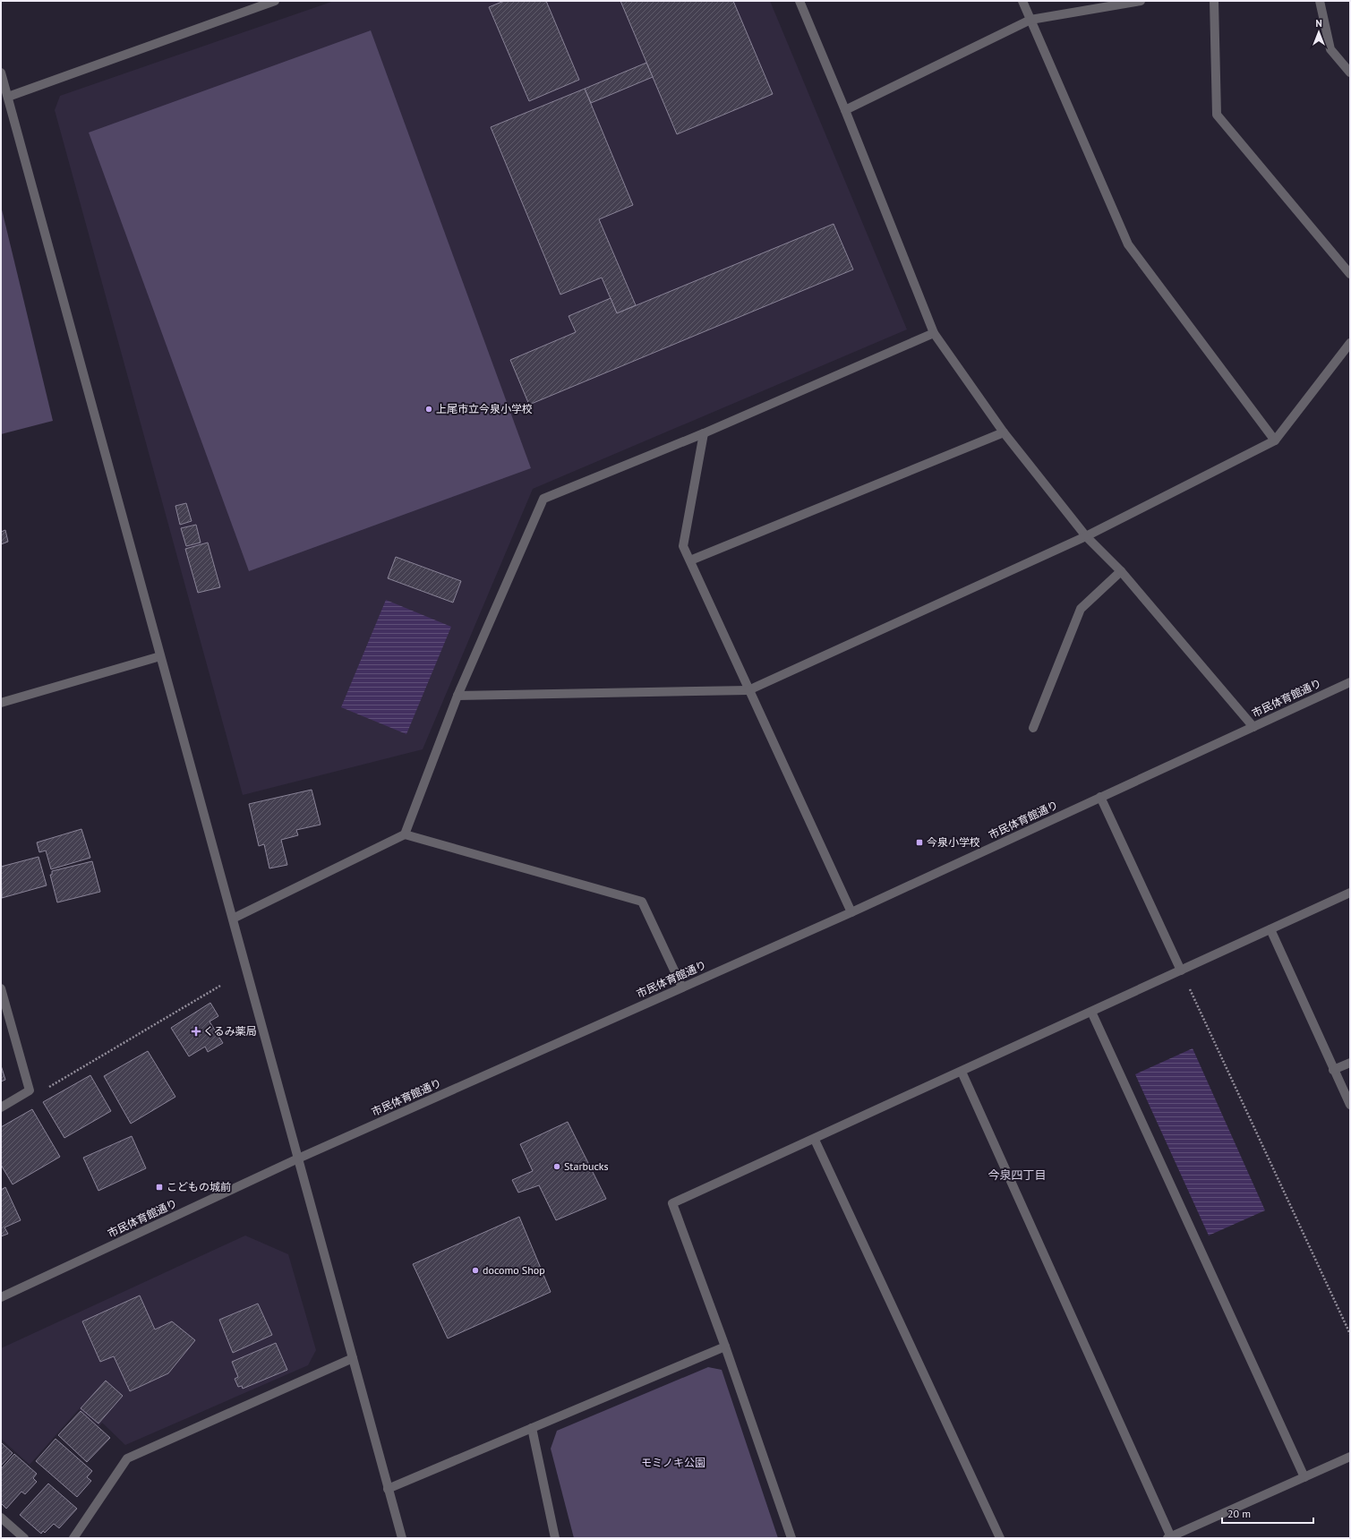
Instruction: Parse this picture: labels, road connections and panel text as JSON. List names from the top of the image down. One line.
{"streets":{"street":["市民体育館通り"]},"districts":["今泉四丁目"],"parks":["モミノキ公園"],"places":{"other":["上尾市立今泉小学校","Starbucks","docomo Shop"],"transit":["今泉小学校","こどもの城前"],"health":["くるみ薬局"]},"scale_bar":"20 m","north":"top"}
